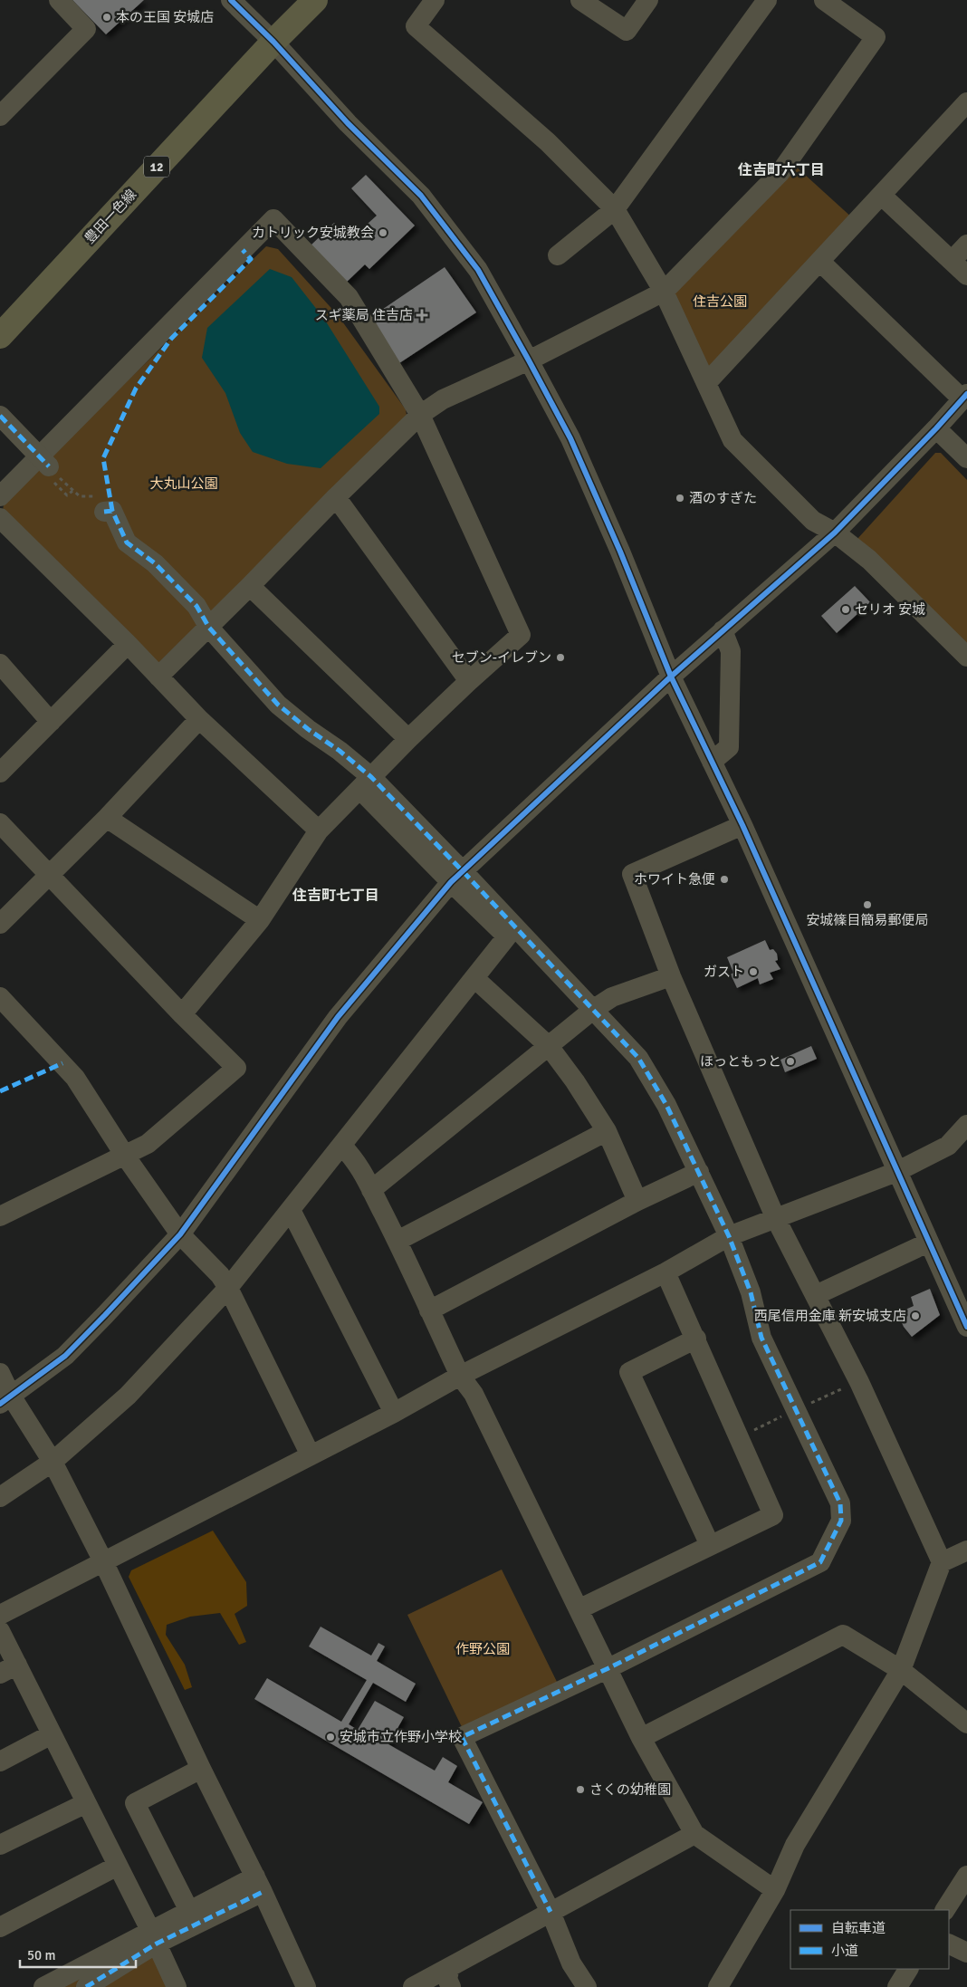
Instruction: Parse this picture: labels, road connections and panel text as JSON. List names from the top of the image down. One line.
{"streets":{"main road":["12","豊田一色線"]},"districts":["住吉町六丁目","住吉町七丁目"],"parks":["住吉公園","大丸山公園","作野公園"],"places":{"other":["本の王国 安城店","カトリック安城教会","酒のすぎた","セリオ 安城","セブン-イレブン","ホワイト急便","安城篠目簡易郵便局","ガスト","ほっともっと","西尾信用金庫 新安城支店","安城市立作野小学校","さくの幼稚園"],"health":["スギ薬局 住吉店"]},"legend":["自転車道","小道"],"scale_bar":"50 m"}
